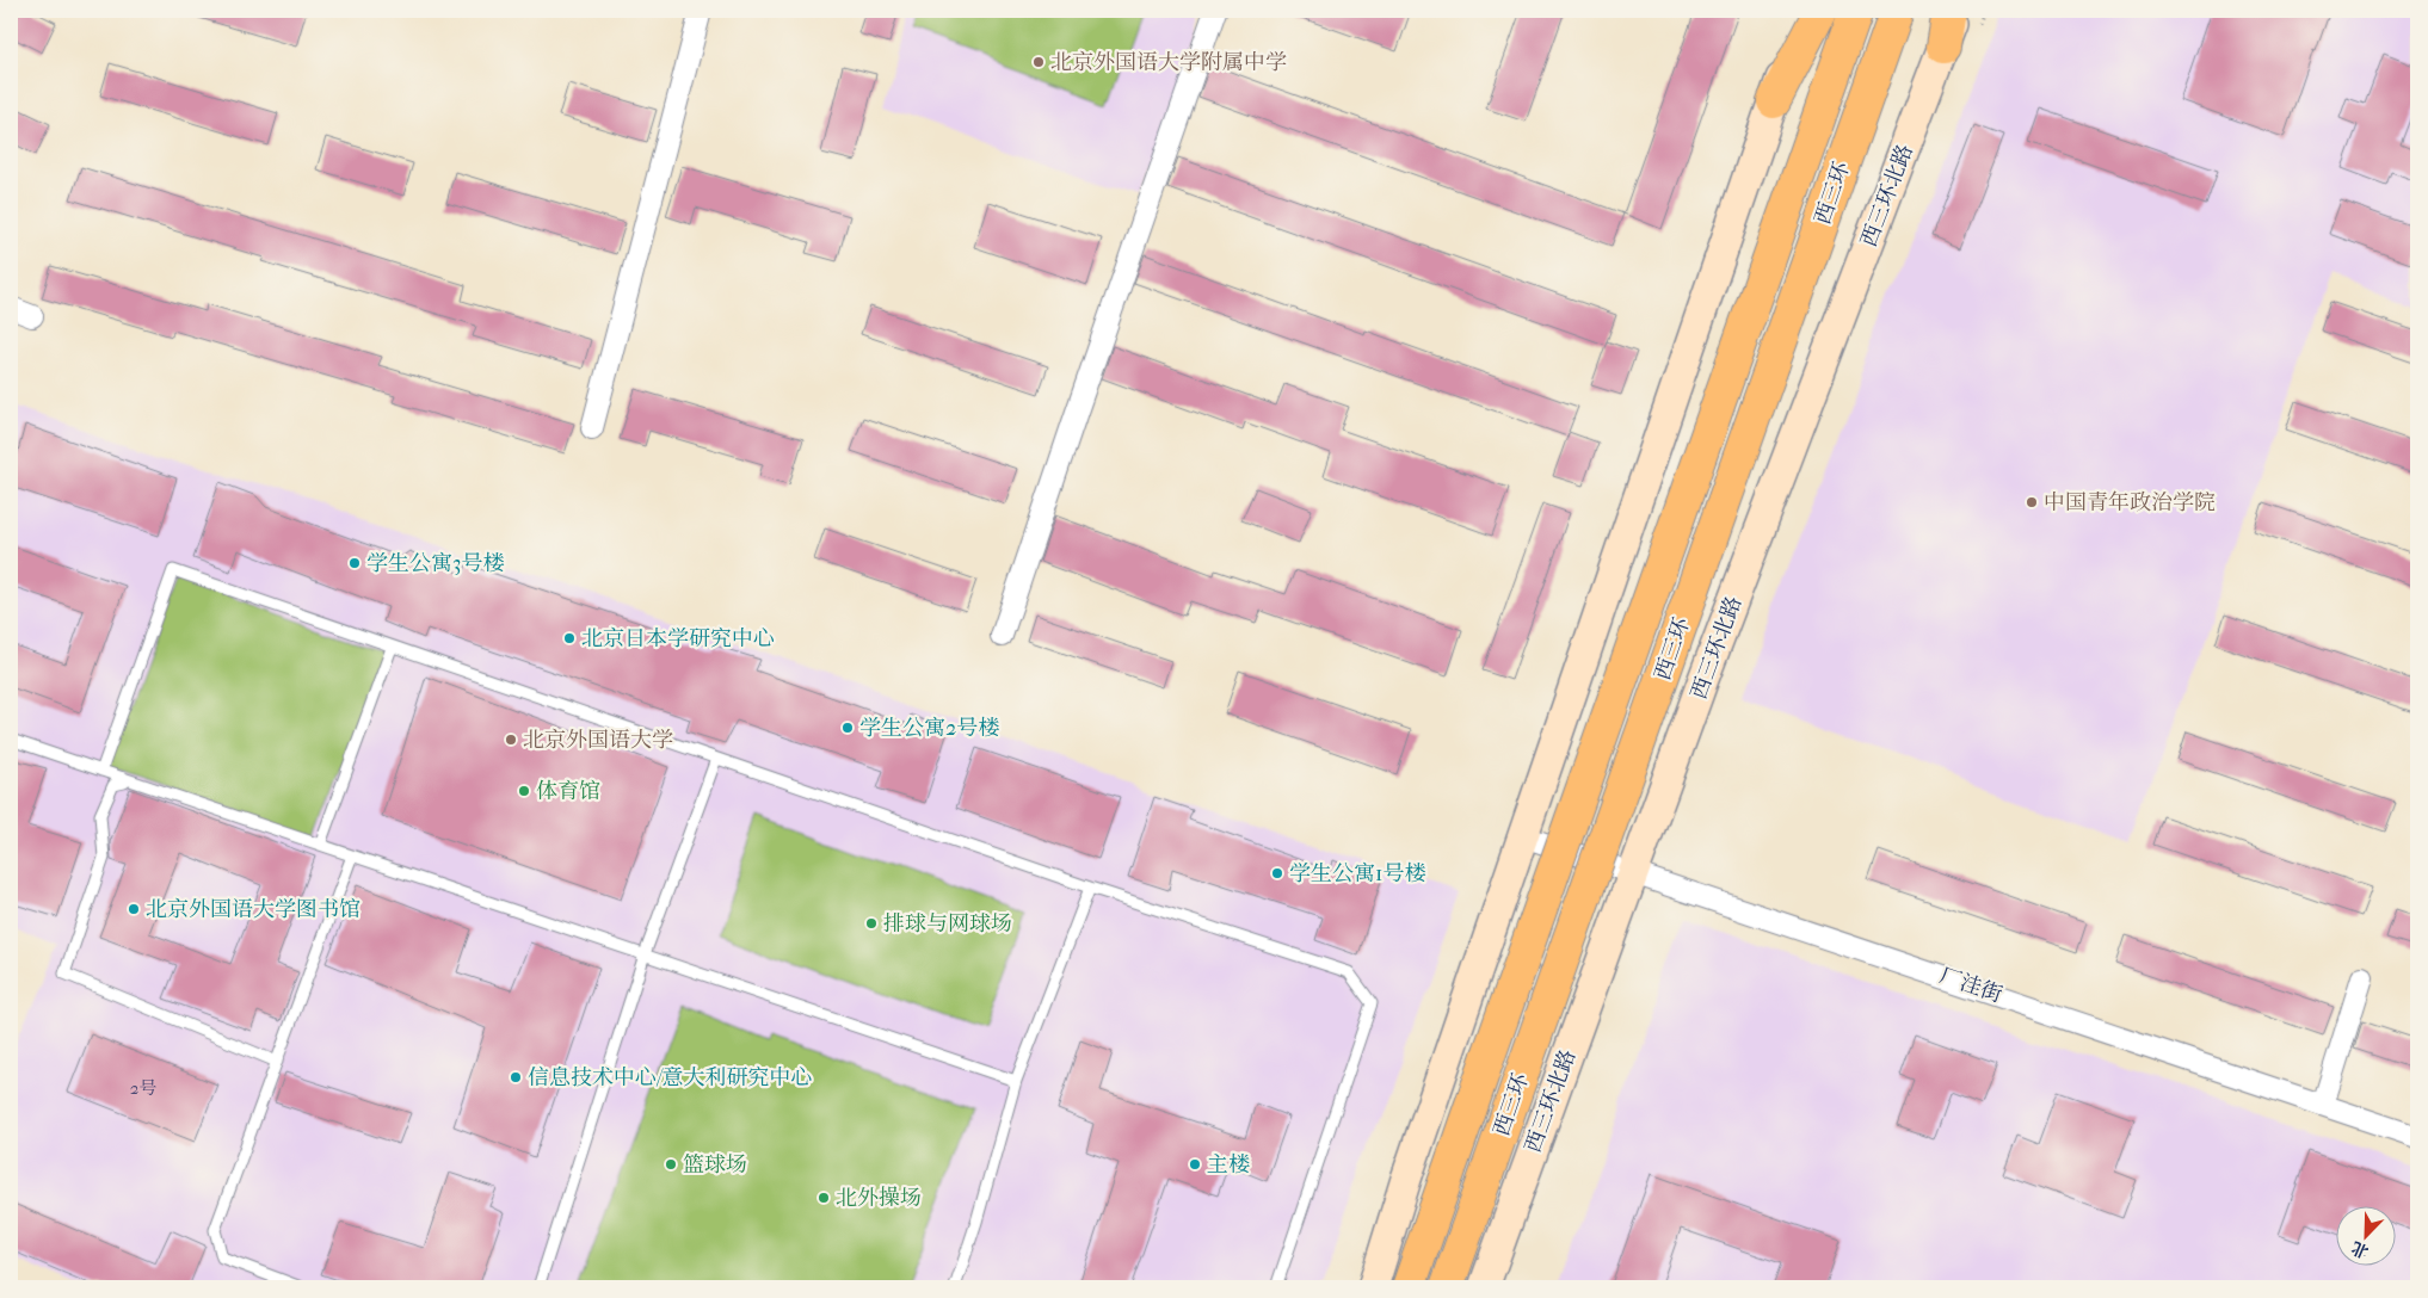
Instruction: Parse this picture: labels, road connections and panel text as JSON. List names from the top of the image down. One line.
{"streets":{"highway":["西三环"],"street":["西三环北路","厂洼街"]},"crossings":[["西三环北路","厂洼街"]],"places":["北京外国语大学附属中学","中国青年政治学院","学生公寓3号楼","北京日本学研究中心","学生公寓2号楼","北京外国语大学","体育馆","学生公寓1号楼","北京外国语大学图书馆","排球与网球场","信息技术中心/意大利研究中心","篮球场","主楼","北外操场"],"house_numbers":["2号"],"north":"bottom left"}
